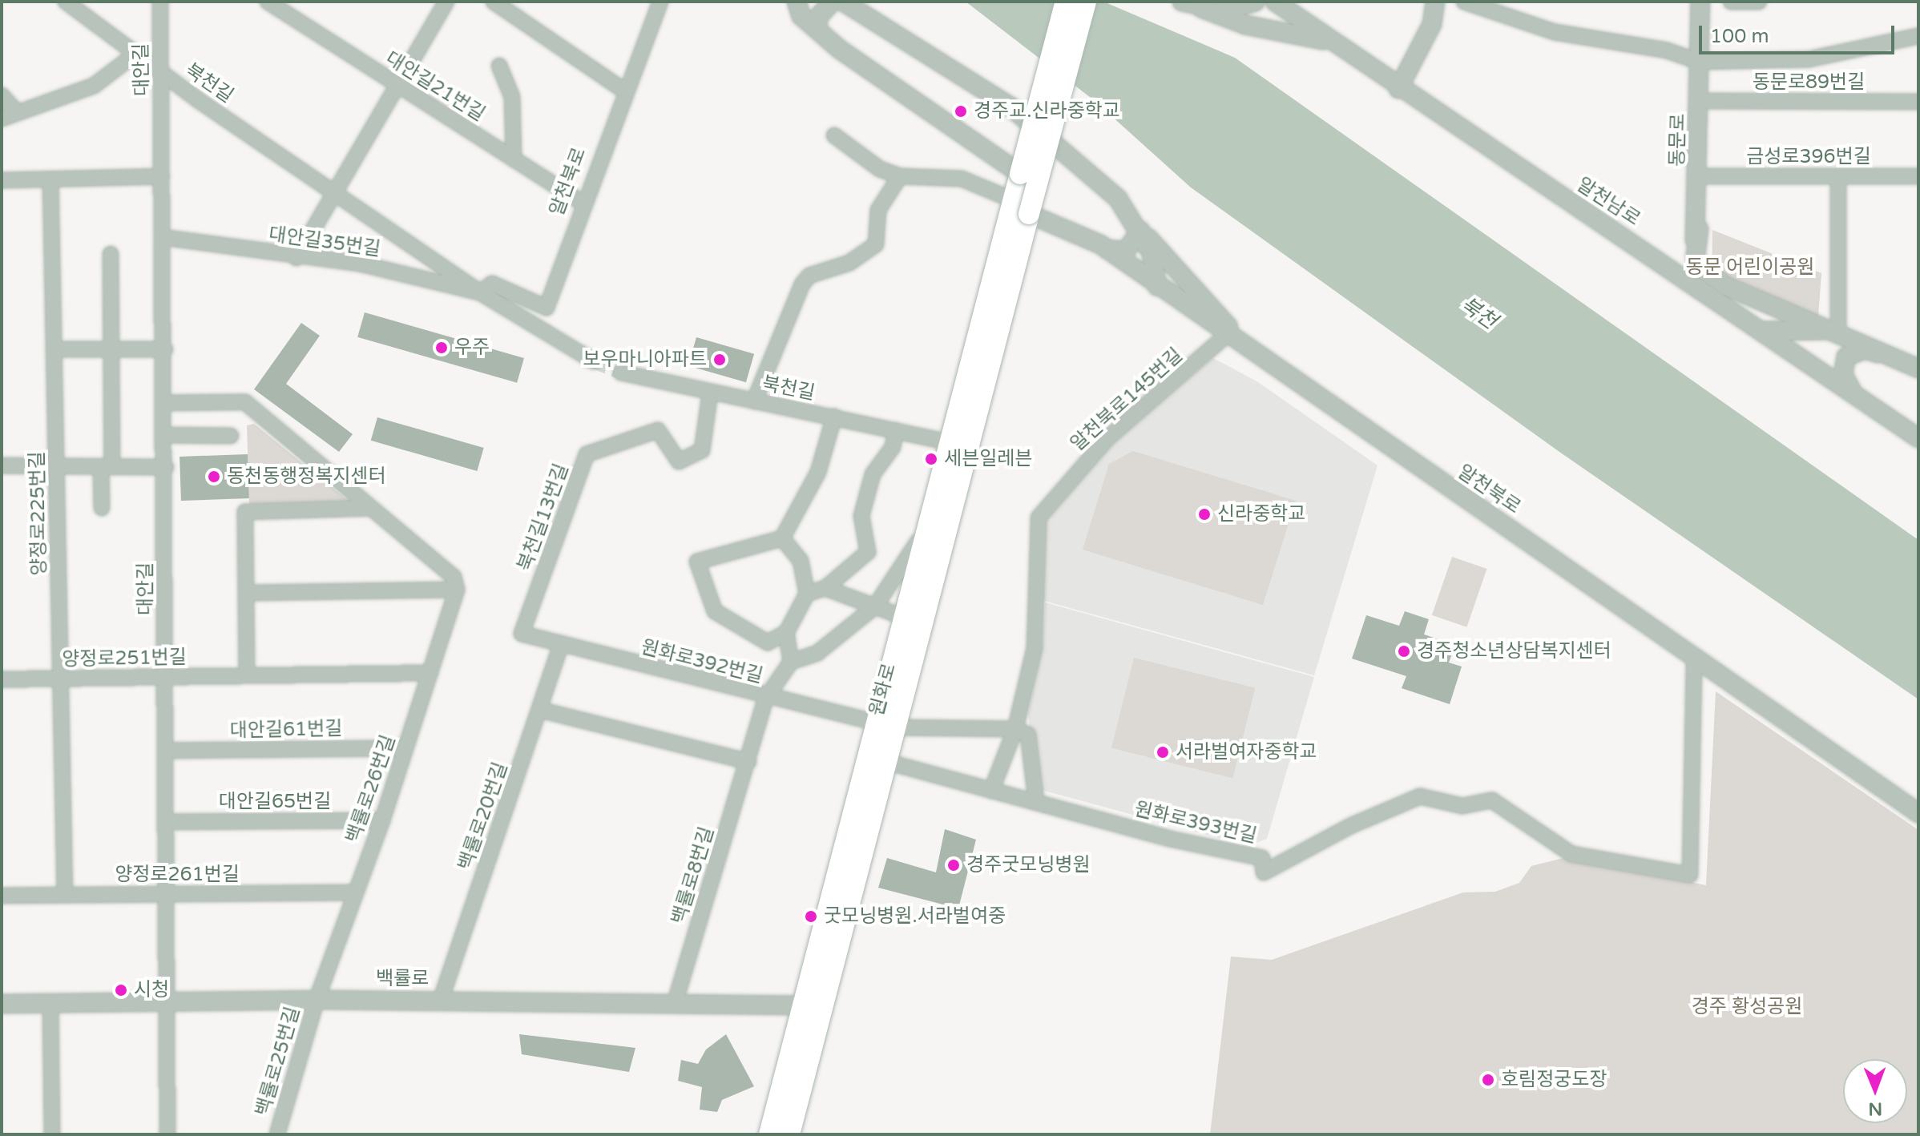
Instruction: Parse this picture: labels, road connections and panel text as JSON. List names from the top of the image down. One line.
{"streets":{"main road":["원화로"],"street":["대안길","동문로89번길","북천길","대안길21번길","동문로","금성로396번길","알천북로","알천남로","대안길35번길","알천북로145번길","양정로225번길","북천길13번길","양정로251번길","원화로392번길","대안길61번길","백률로26번길","대안길65번길","백률로20번길","원화로393번길","양정로261번길","백률로8번길","백률로","백률로25번길"]},"crossings":[["대안길","북천길"],["대안길","대안길35번길"],["대안길","양정로251번길"],["대안길","대안길61번길"],["대안길","대안길65번길"],["대안길","양정로261번길"],["대안길","백률로"],["동문로89번길","동문로"],["북천길","알천북로"],["북천길","대안길35번길"],["북천길","북천길13번길"],["북천길","원화로"],["대안길21번길","알천북로"],["동문로","금성로396번길"],["동문로","알천남로"],["알천북로","대안길35번길"],["알천북로","알천북로145번길"],["알천북로","원화로"],["알천북로","원화로393번길"],["알천북로145번길","원화로"],["알천북로145번길","원화로393번길"],["양정로225번길","양정로251번길"],["양정로225번길","양정로261번길"],["북천길13번길","원화로392번길"],["양정로251번길","백률로26번길"],["원화로392번길","원화로"],["원화로392번길","백률로20번길"],["원화로392번길","백률로8번길"],["원화로","원화로393번길"],["원화로","백률로"],["대안길61번길","백률로26번길"],["백률로26번길","대안길65번길"],["백률로26번길","양정로261번길"],["백률로26번길","백률로"],["백률로26번길","백률로25번길"],["백률로20번길","백률로"],["백률로8번길","백률로"],["백률로","백률로25번길"]],"water":["북천"],"parks":["동문 어린이공원","경주 황성공원"],"places":["경주교.신라중학교","우주","보우마니아파트","세븐일레븐","동천동행정복지센터","신라중학교","경주청소년상담복지센터","서라벌여자중학교","경주굿모닝병원","굿모닝병원.서라벌여중","시청","호림정궁도장"],"scale_bar":"100 m","north":"bottom"}
